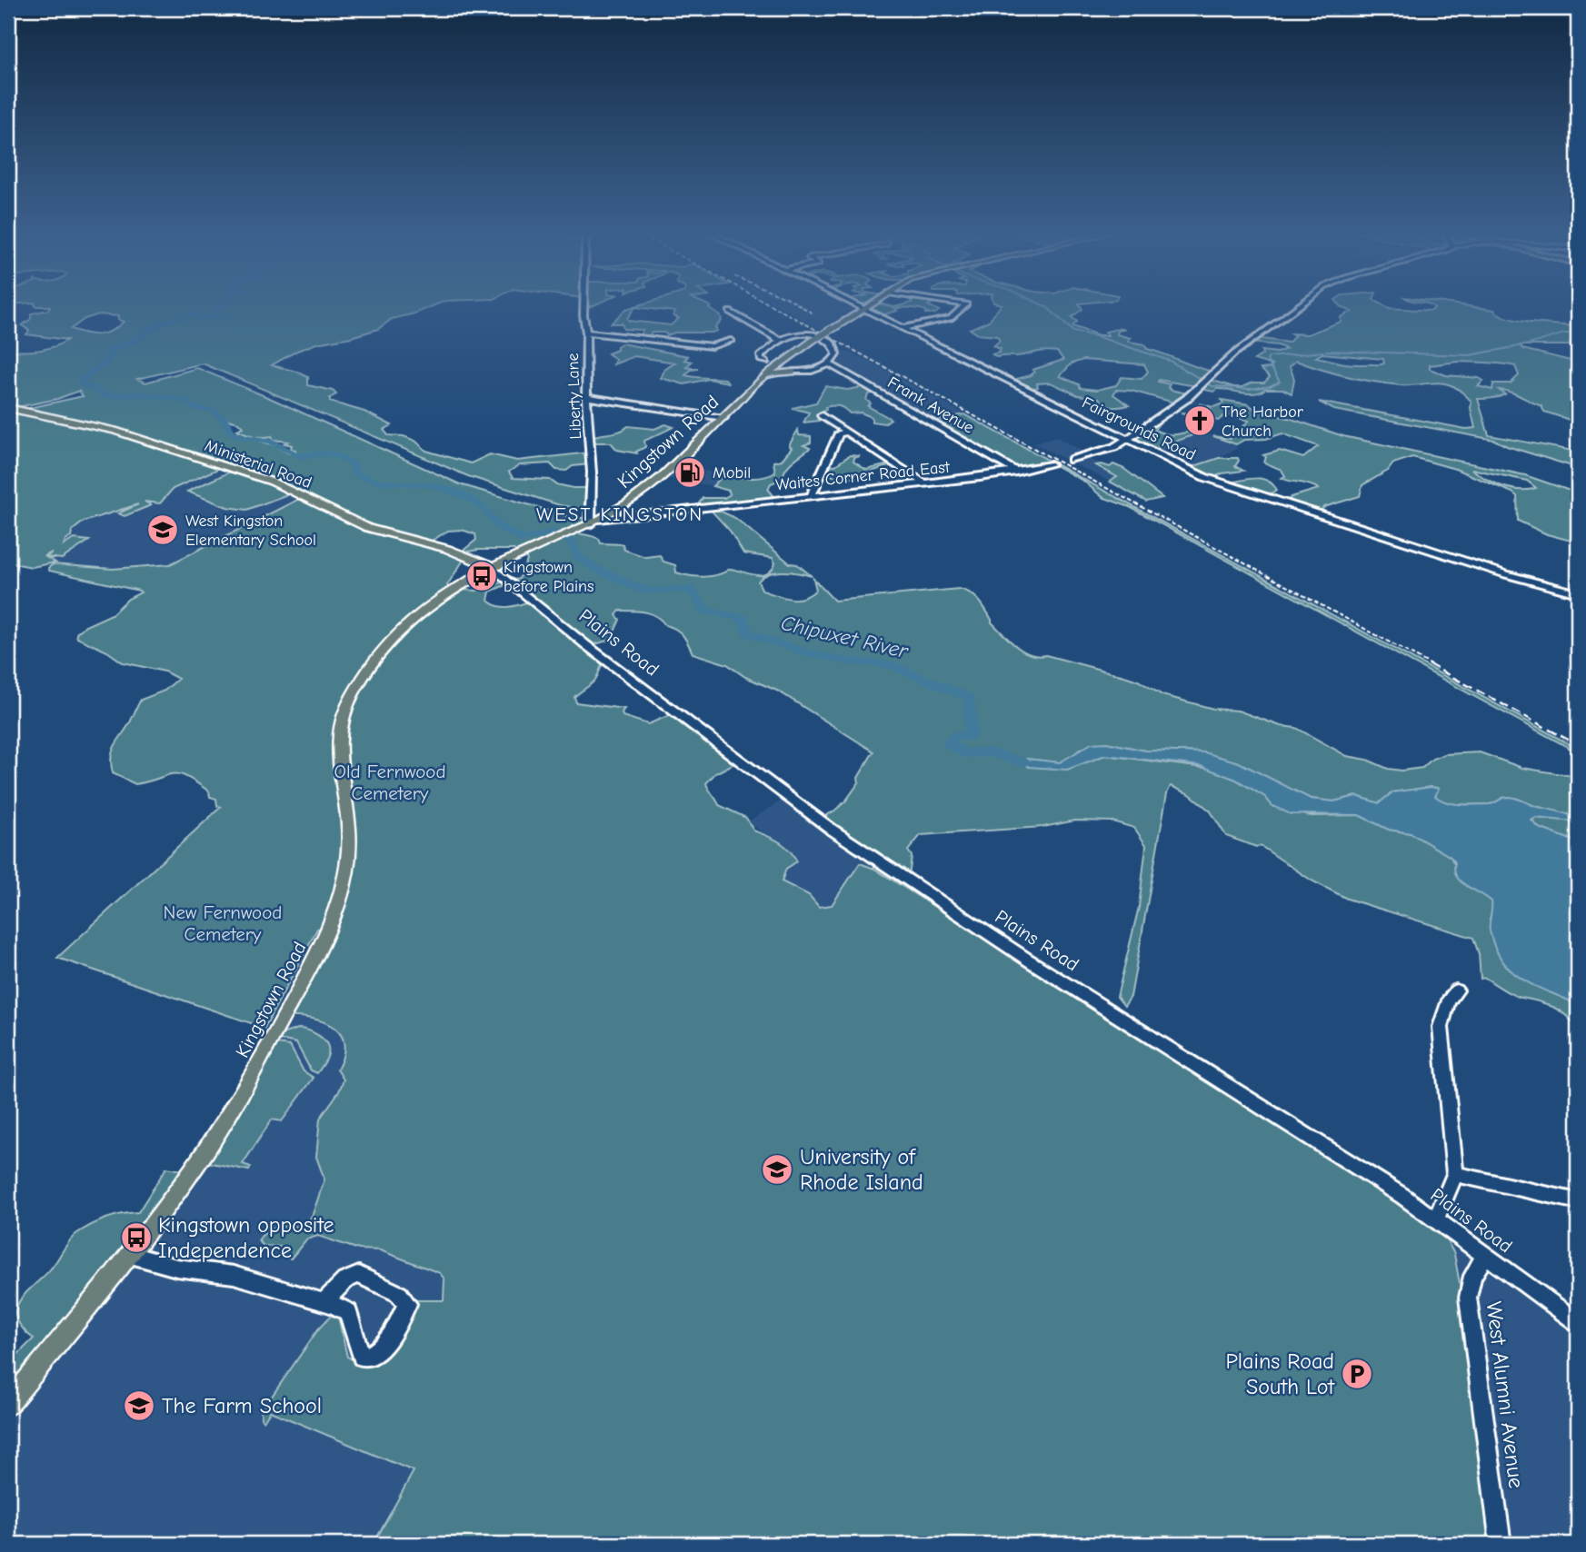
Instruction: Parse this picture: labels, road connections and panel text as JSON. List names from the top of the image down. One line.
{"streets":{"main road":["Kingstown Road","Ministerial Road"],"street":["Liberty Lane","Frank Avenue","Fairgrounds Road","Waites Corner Road East","Plains Road","West Alumni Avenue"]},"crossings":[["Liberty Lane","Kingstown Road"],["Liberty Lane","Waites Corner Road East"],["Frank Avenue","Waites Corner Road East"],["Fairgrounds Road","Kingstown Road"],["Kingstown Road","Ministerial Road"],["Kingstown Road","Waites Corner Road East"],["Kingstown Road","Plains Road"],["Ministerial Road","Plains Road"],["Plains Road","West Alumni Avenue"]],"districts":["WEST KINGSTON"],"water":["Chipuxet River"],"parks":["Old Fernwood Cemetery","New Fernwood Cemetery"],"places":{"church":["The Harbor Church"],"fuel station":["Mobil"],"school or university":["West Kingston Elementary School","University of Rhode Island","The Farm School"],"bus stop":["Kingstown before Plains","Kingstown opposite Independence"],"parking":["Plains Road South Lot"]}}
